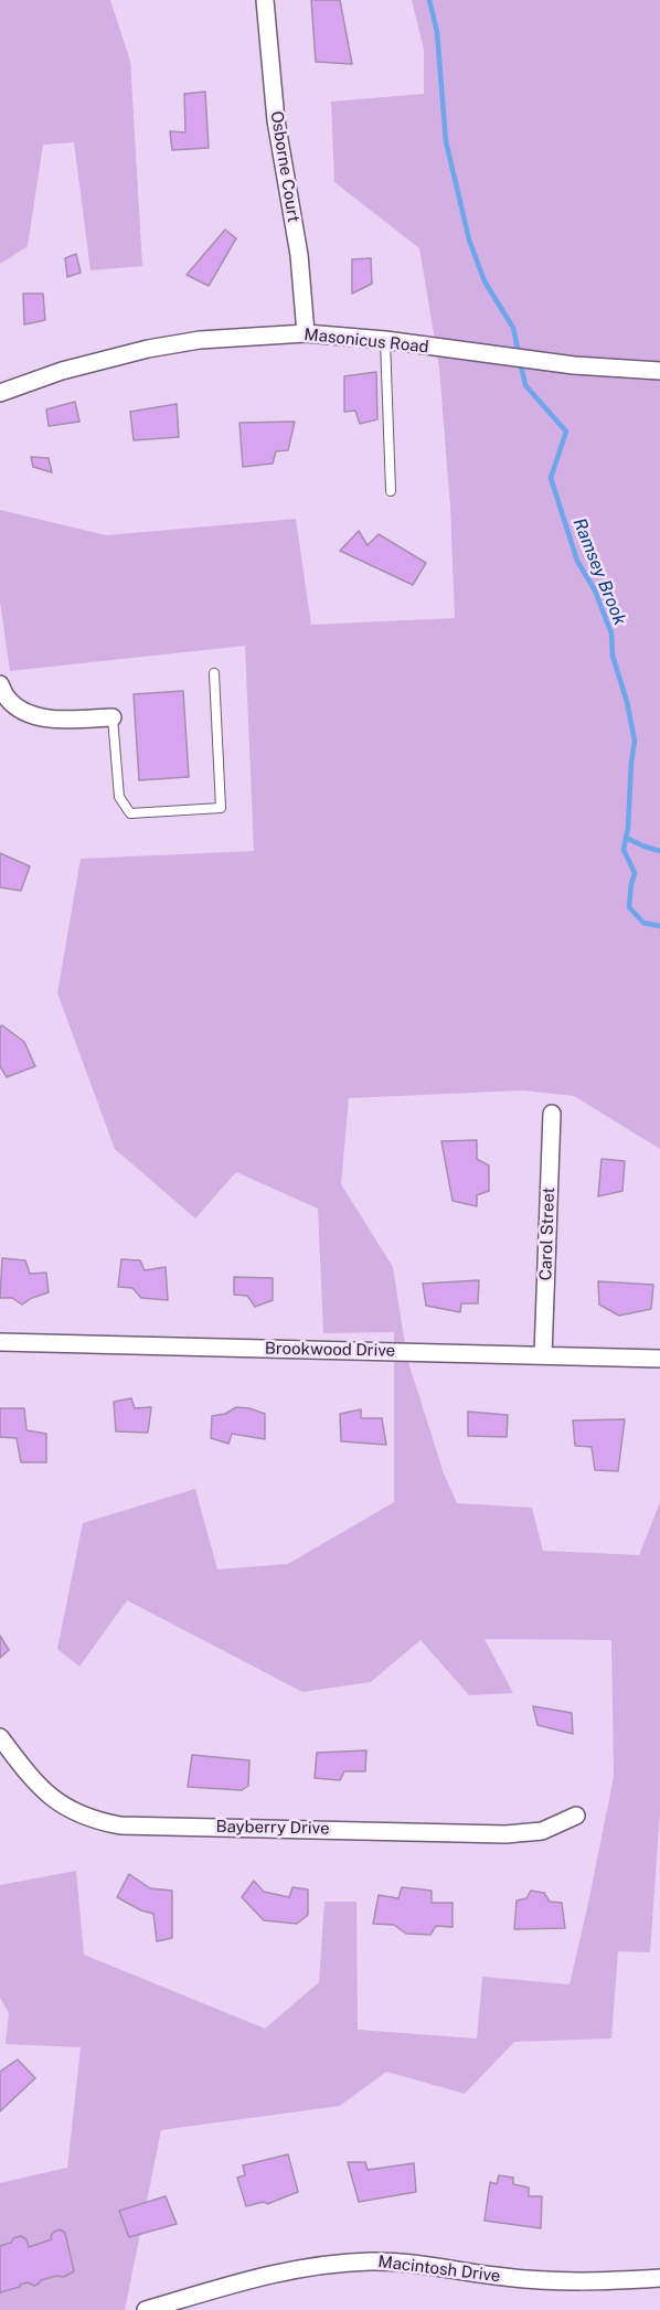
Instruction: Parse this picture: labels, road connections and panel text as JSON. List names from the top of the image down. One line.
{"streets":{"street":["Osborne Court","Masonicus Road","Carol Street","Brookwood Drive","Bayberry Drive","Macintosh Drive"]},"crossings":[["Osborne Court","Masonicus Road"],["Carol Street","Brookwood Drive"]],"water":["Ramsey Brook"]}
